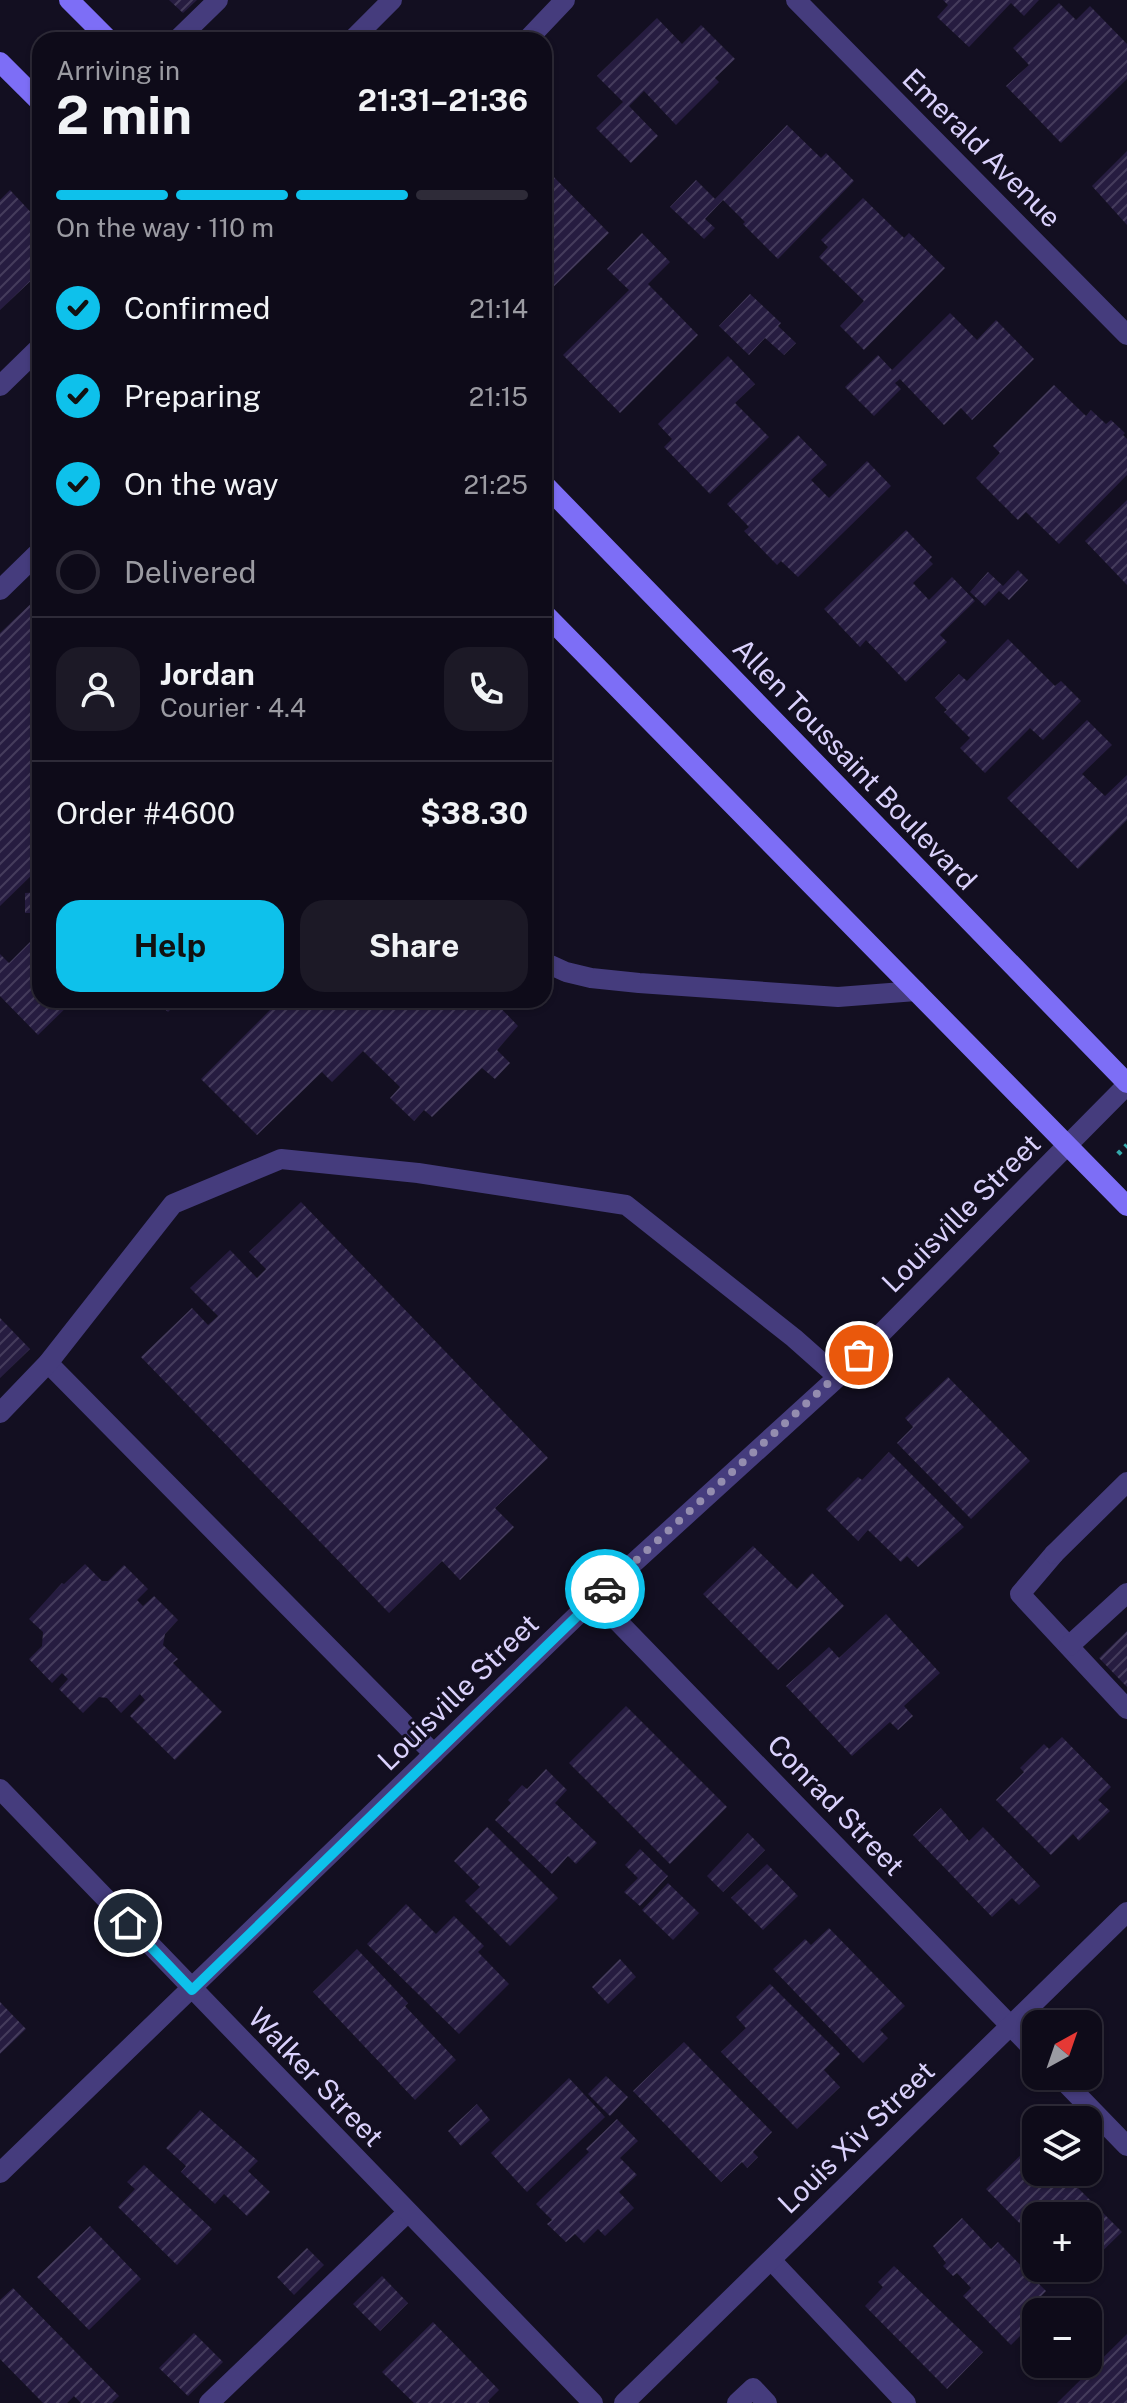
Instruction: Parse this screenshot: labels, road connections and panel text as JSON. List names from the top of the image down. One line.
{"streets":{"main road":["Allen Toussaint Boulevard"],"street":["Emerald Avenue","Louisville Street","Conrad Street","Walker Street","Louis Xiv Street"]},"crossings":[["Allen Toussaint Boulevard","Louisville Street"],["Louisville Street","Conrad Street"],["Louisville Street","Walker Street"],["Conrad Street","Louis Xiv Street"]],"north":"top right","page":{"heading":["2 min","Arriving in","21:31–21:36"],"panel":["Jordan","Courier · 4.4","Order #4600","$38.30"],"bar":"On the way · 110 m","list":[["Confirmed","21:14"],["Preparing","21:15"],["On the way","21:25"],"Delivered"],"buttons":["Help","Share"],"map_buttons":["+","−"]}}
